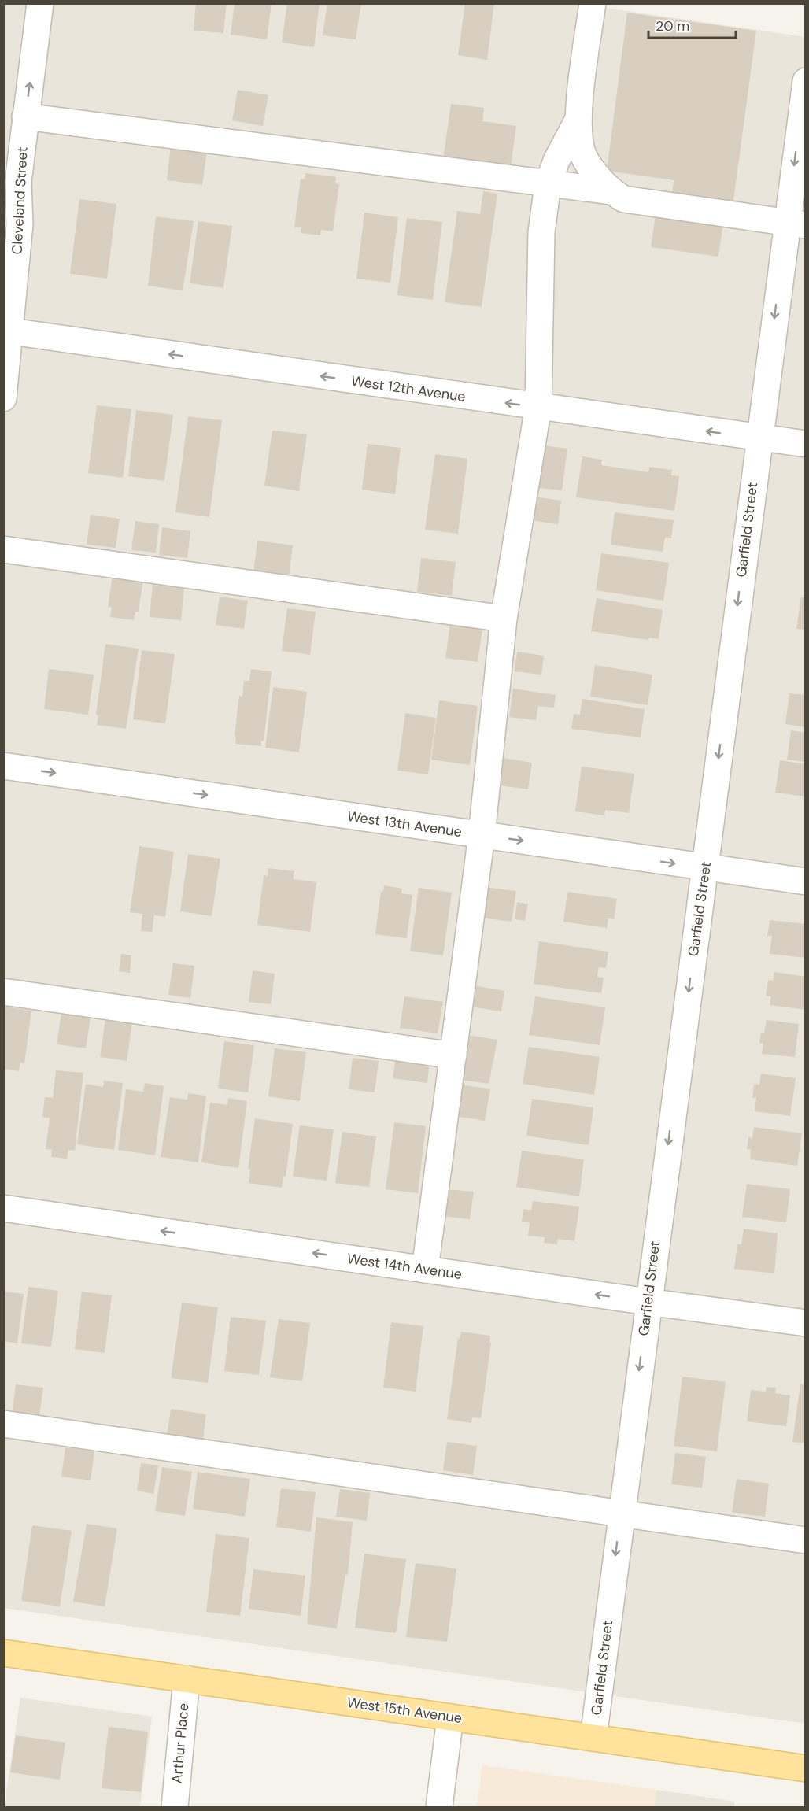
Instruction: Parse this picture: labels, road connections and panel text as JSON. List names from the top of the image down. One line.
{"streets":{"main road":["West 15th Avenue"],"street":["Cleveland Street","West 12th Avenue","Garfield Street","West 13th Avenue","West 14th Avenue","Arthur Place"]},"crossings":[["Cleveland Street","West 12th Avenue"],["West 12th Avenue","Garfield Street"],["Garfield Street","West 13th Avenue"],["Garfield Street","West 14th Avenue"],["Garfield Street","West 15th Avenue"],["West 15th Avenue","Arthur Place"]],"scale_bar":"20 m"}
